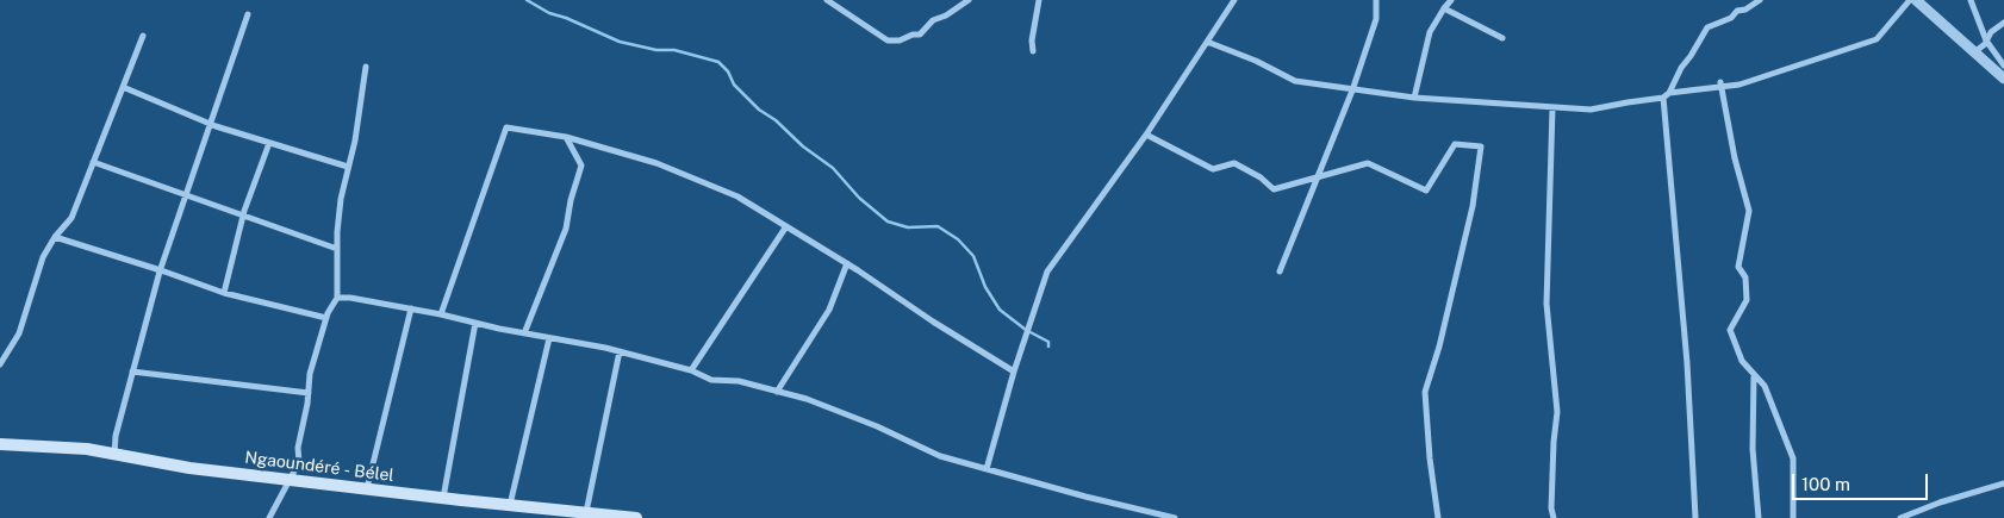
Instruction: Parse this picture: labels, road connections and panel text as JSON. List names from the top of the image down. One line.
{"streets":{"main road":["Ngaoundéré - Bélel"]},"scale_bar":"100 m"}
